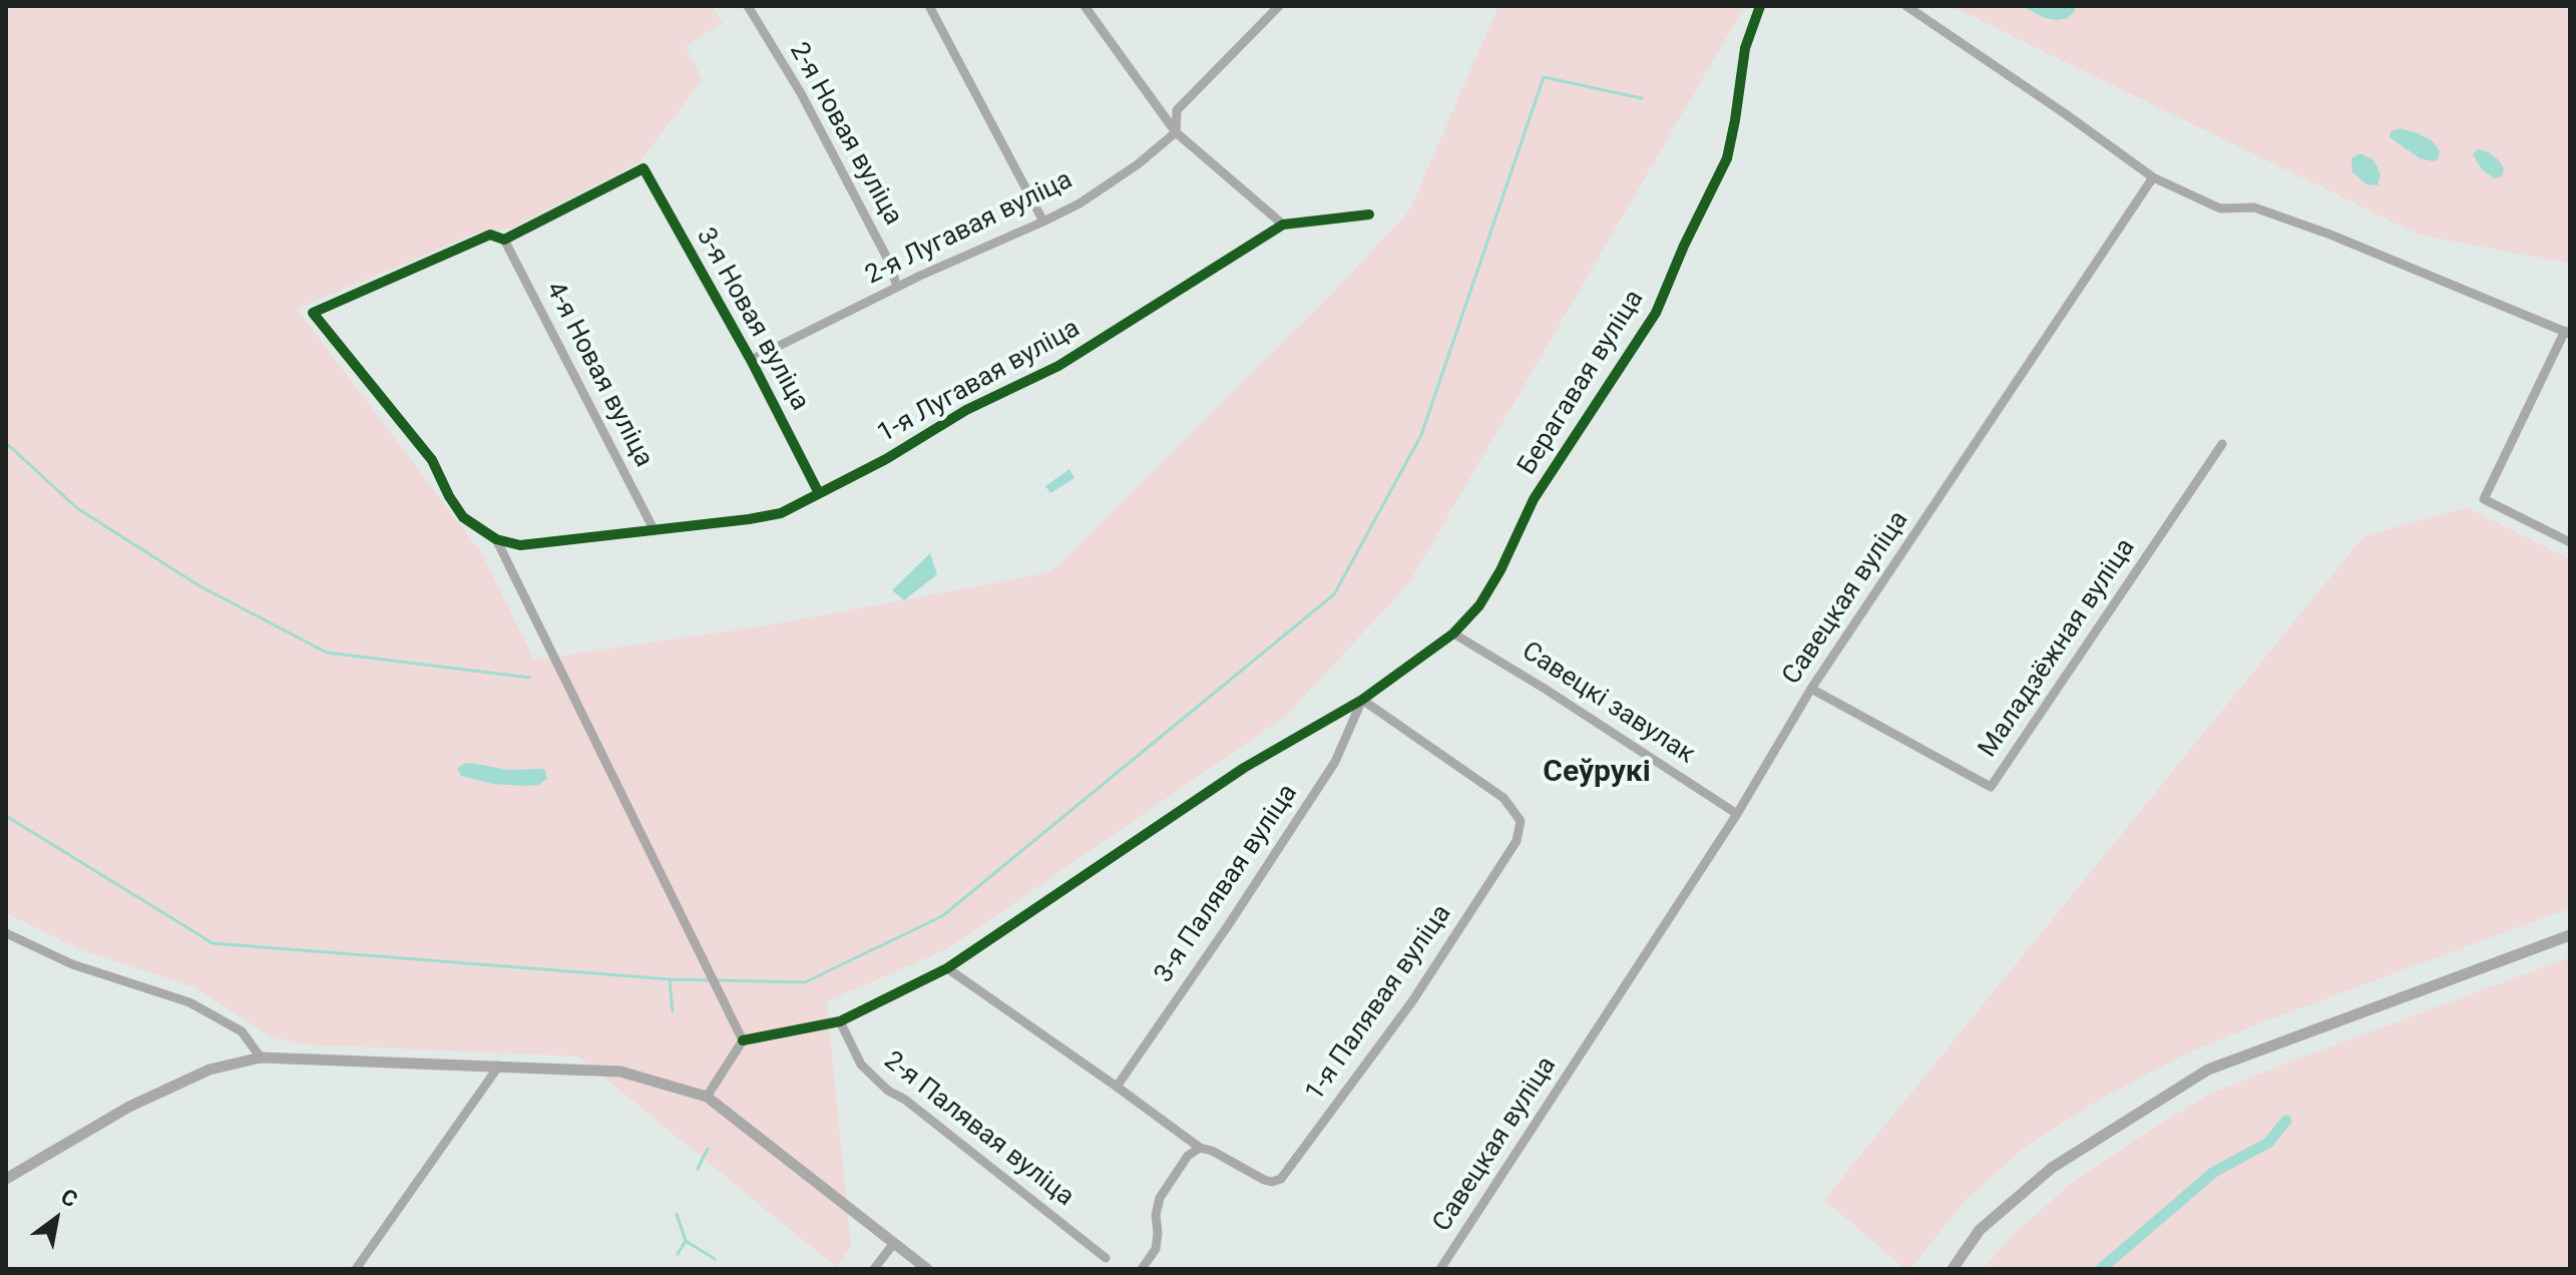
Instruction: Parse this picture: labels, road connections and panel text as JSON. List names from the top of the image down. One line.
{"streets":{"street":["2-я Новая вуліца","2-я Лугавая вуліца","3-я Новая вуліца","4-я Новая вуліца","1-я Лугавая вуліца","Берагавая вуліца","Савецкая вуліца","Маладзёжная вуліца","Савецкі завулак","3-я Палявая вуліца","1-я Палявая вуліца","2-я Палявая вуліца"]},"crossings":[["2-я Новая вуліца","2-я Лугавая вуліца"],["2-я Лугавая вуліца","3-я Новая вуліца"],["3-я Новая вуліца","4-я Новая вуліца"],["3-я Новая вуліца","1-я Лугавая вуліца"],["4-я Новая вуліца","1-я Лугавая вуліца"],["Берагавая вуліца","Савецкі завулак"],["Берагавая вуліца","3-я Палявая вуліца"],["Берагавая вуліца","1-я Палявая вуліца"],["Берагавая вуліца","2-я Палявая вуліца"],["Савецкая вуліца","Маладзёжная вуліца"],["Савецкая вуліца","Савецкі завулак"],["3-я Палявая вуліца","1-я Палявая вуліца"]],"districts":["Сеўрукі"],"north":"top right"}
